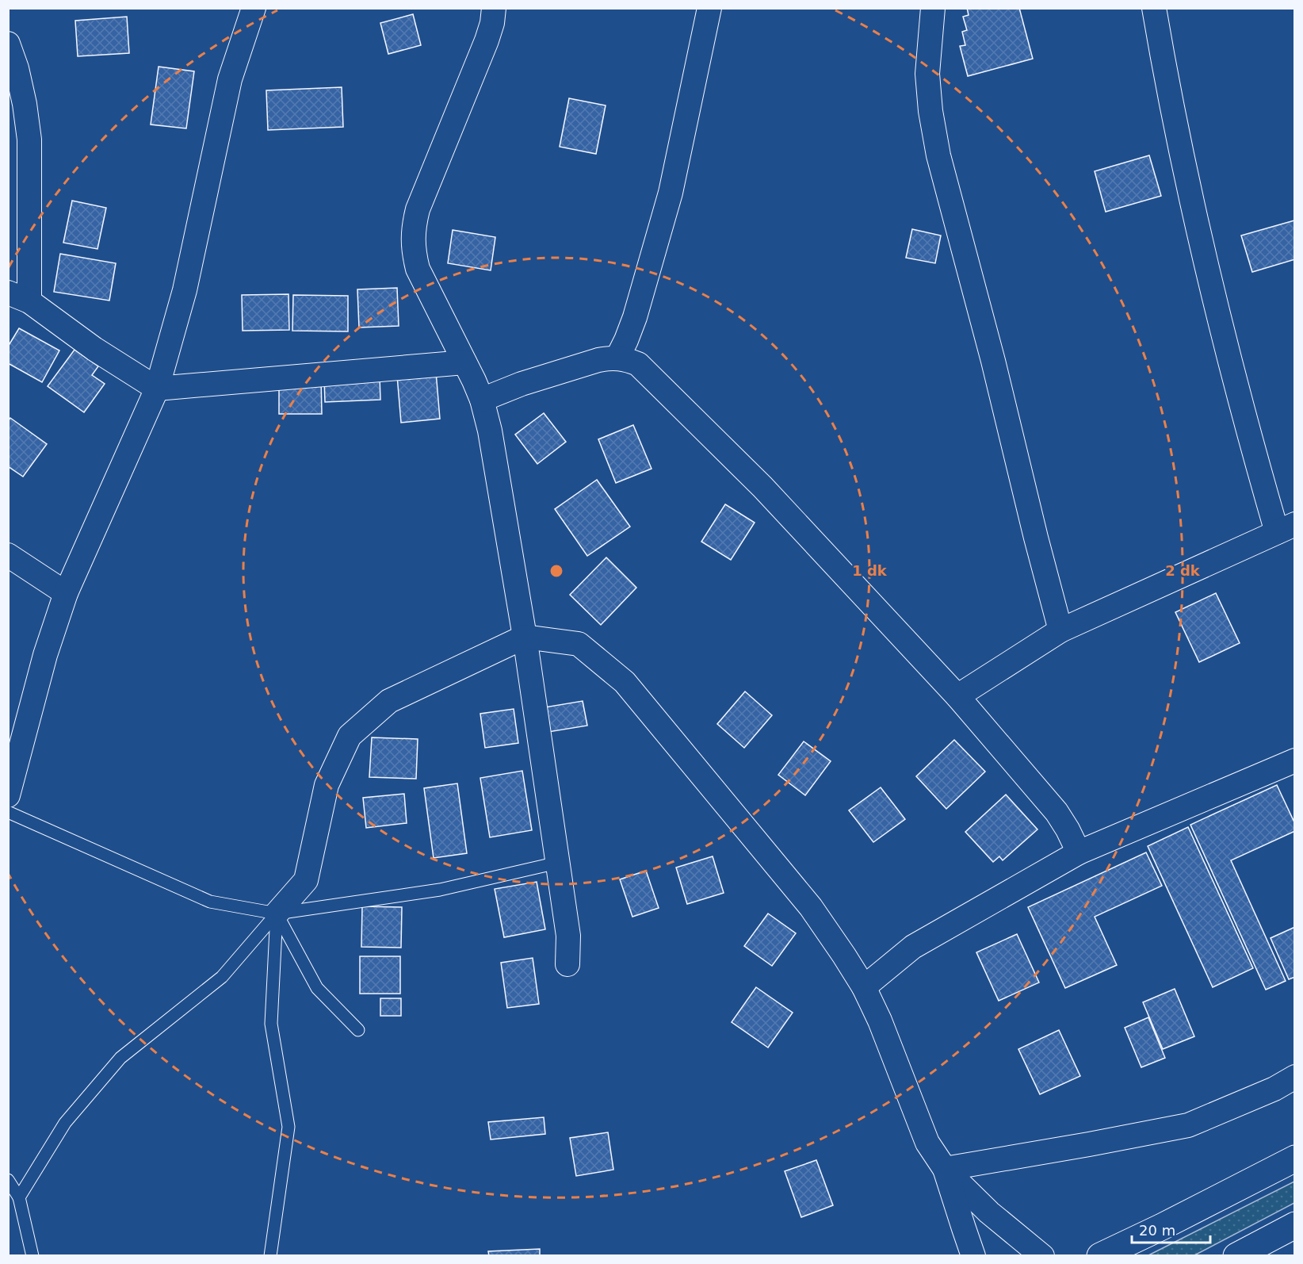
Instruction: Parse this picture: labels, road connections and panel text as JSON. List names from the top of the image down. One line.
{"scale_bar":"20 m","rings":["1 dk","2 dk"]}
